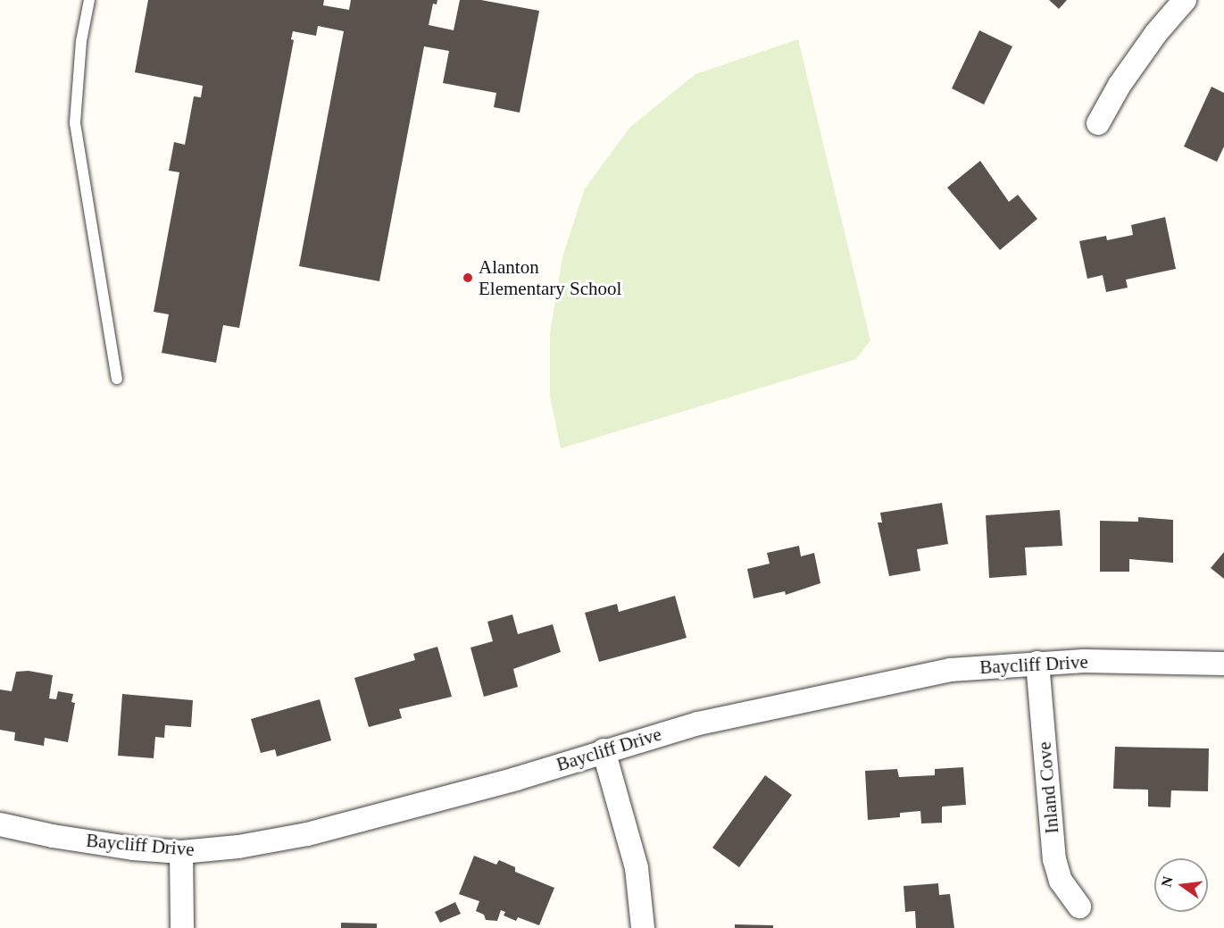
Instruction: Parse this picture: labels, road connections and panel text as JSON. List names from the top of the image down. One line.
{"streets":{"street":["Baycliff Drive","Inland Cove"]},"crossings":[["Baycliff Drive","Inland Cove"]],"places":["Alanton Elementary School"],"north":"left"}
